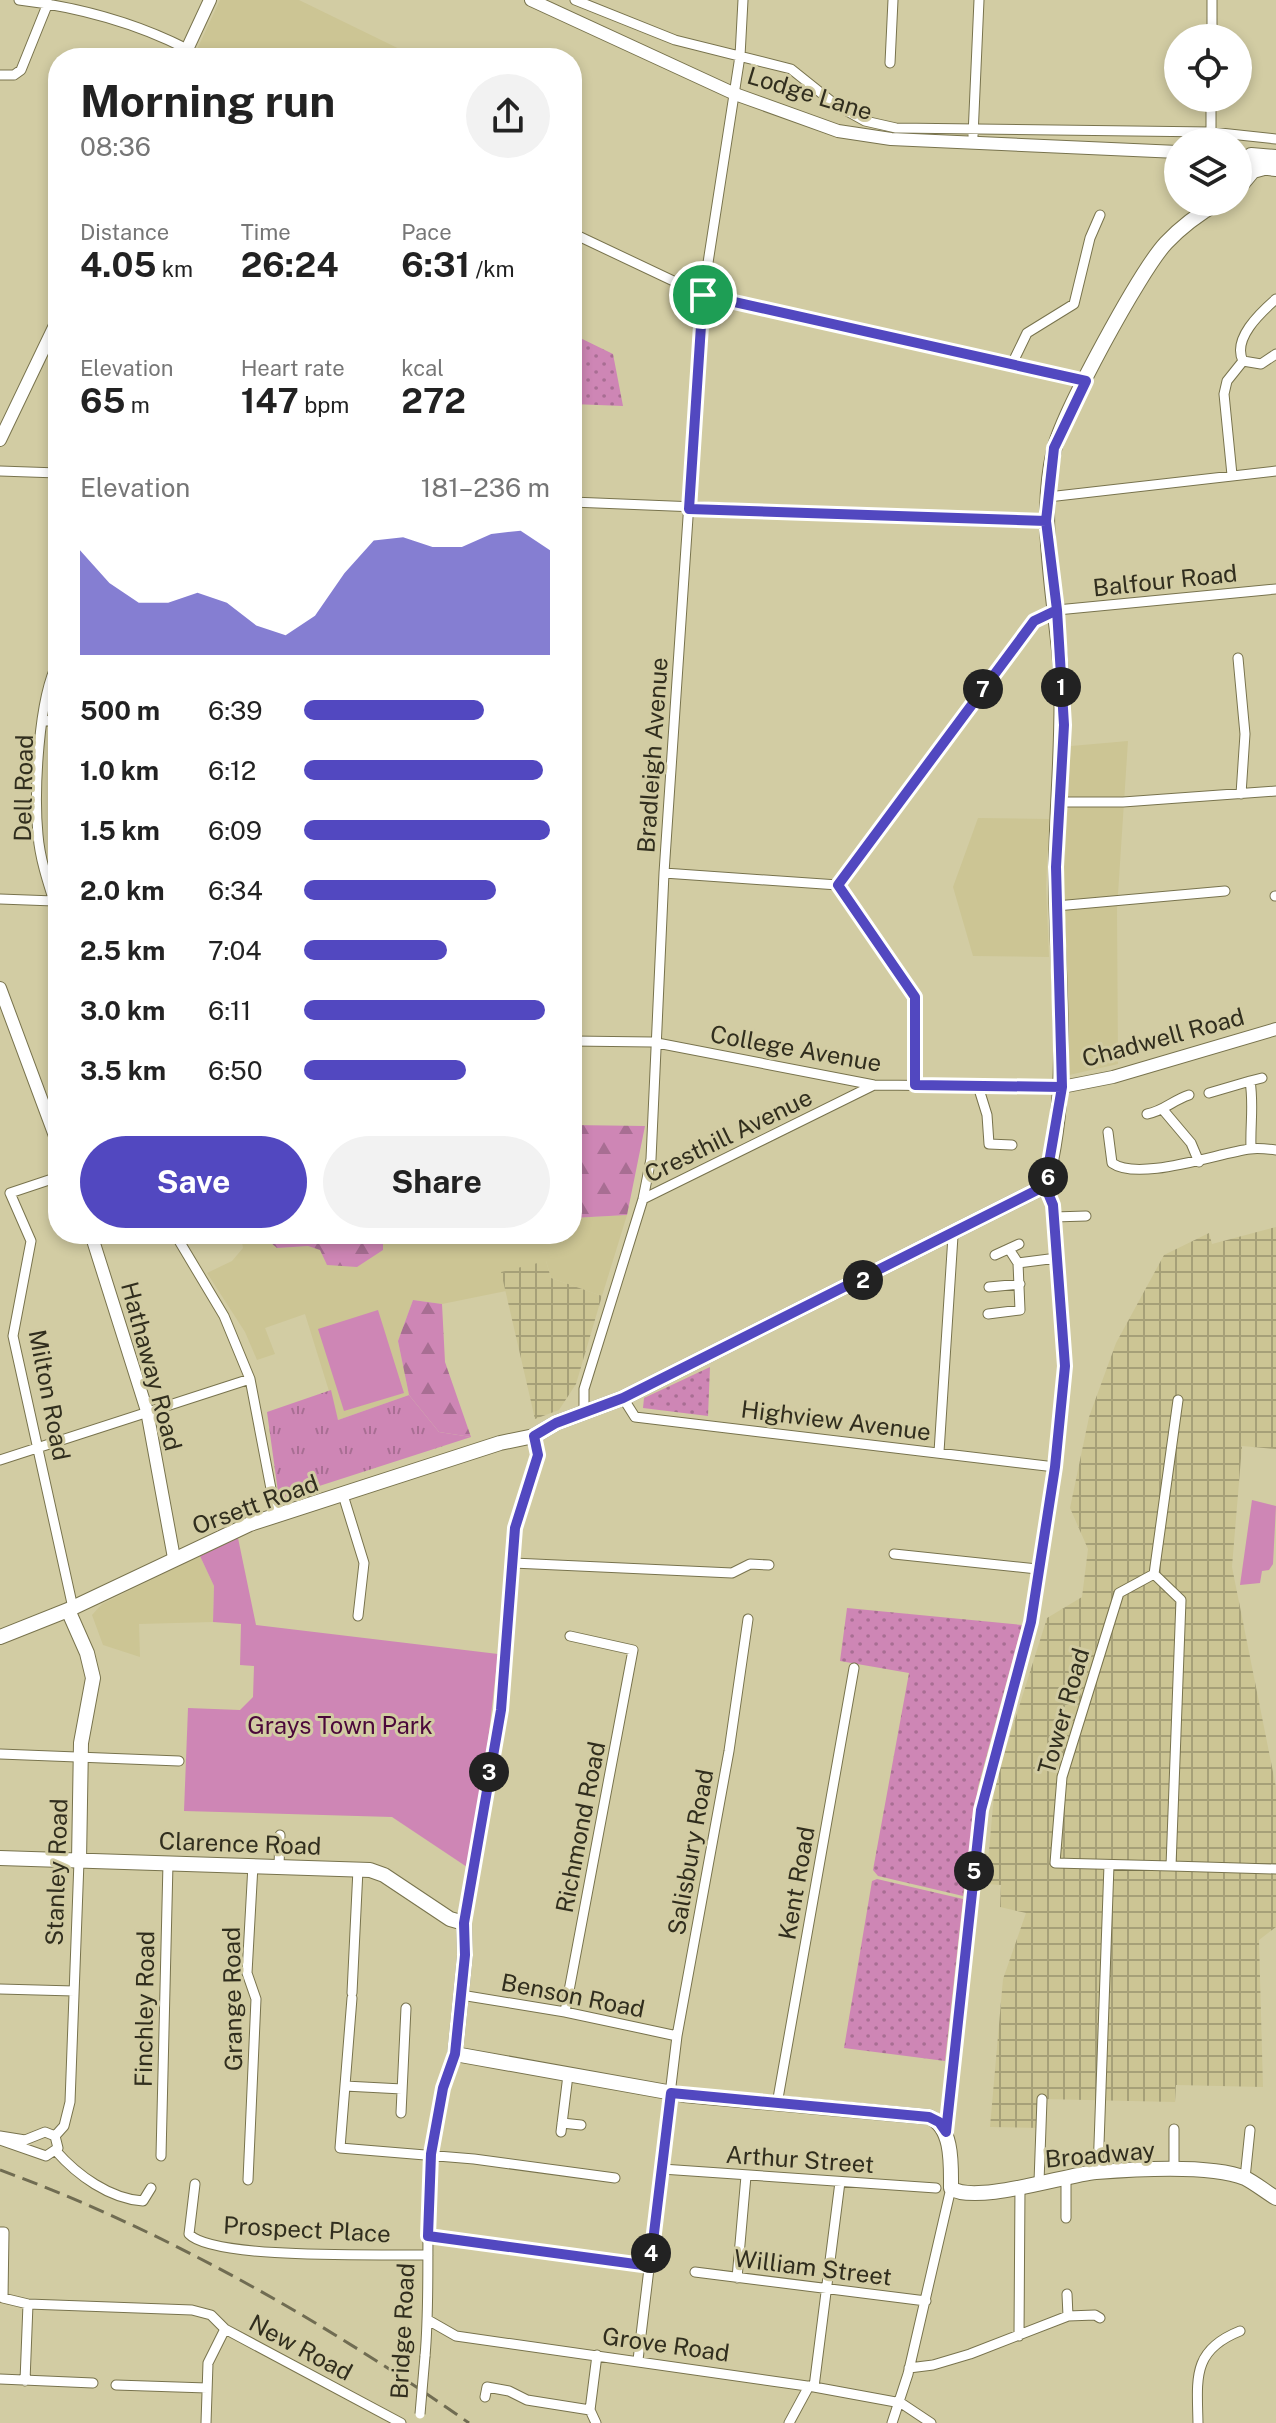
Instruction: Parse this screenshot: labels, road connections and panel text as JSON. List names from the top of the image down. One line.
{"streets":{"main road":["Orsett Road","Clarence Road","Stanley Road","Broadway","Bridge Road"],"street":["Lodge Lane","Balfour Road","Bradleigh Avenue","Dell Road","Chadwell Road","College Avenue","Cresthill Avenue","Hathaway Road","Milton Road","Highview Avenue","Tower Road","Richmond Road","Salisbury Road","Kent Road","Benson Road","Grange Road","Finchley Road","Arthur Street","Prospect Place","William Street","Grove Road","New Road"]},"crossings":[["Lodge Lane","Bradleigh Avenue"],["Bradleigh Avenue","College Avenue"],["Bradleigh Avenue","Cresthill Avenue"],["Bradleigh Avenue","Orsett Road"],["Chadwell Road","College Avenue"],["College Avenue","Cresthill Avenue"],["Hathaway Road","Orsett Road"],["Milton Road","Orsett Road"],["Milton Road","Stanley Road"],["Highview Avenue","Orsett Road"],["Orsett Road","Stanley Road"],["Orsett Road","Bridge Road"],["Richmond Road","Benson Road"],["Clarence Road","Stanley Road"],["Clarence Road","Grange Road"],["Clarence Road","Finchley Road"],["Clarence Road","Bridge Road"],["Salisbury Road","Benson Road"],["Salisbury Road","Arthur Street"],["Salisbury Road","Grove Road"],["Benson Road","Bridge Road"],["Broadway","Arthur Street"],["Prospect Place","Bridge Road"],["Bridge Road","Grove Road"]],"parks":["Grays Town Park"],"page":{"heading":["Morning run","08:36"],"stats":[["Distance","4.05 km"],["Time","26:24"],["Pace","6:31 /km"],["Elevation","65 m"],["Heart rate","147 bpm"],["kcal","272"]],"chart":["Elevation","181–236 m"],"pins":["1","7","6","2","3","5","4"],"list":[{"name":"500 m","note":"6:39"},{"name":"1.0 km","note":"6:12"},{"name":"1.5 km","note":"6:09"},{"name":"2.0 km","note":"6:34"},{"name":"2.5 km","note":"7:04"},{"name":"3.0 km","note":"6:11"},{"name":"3.5 km","note":"6:50"}],"buttons":["Save","Share"]}}
